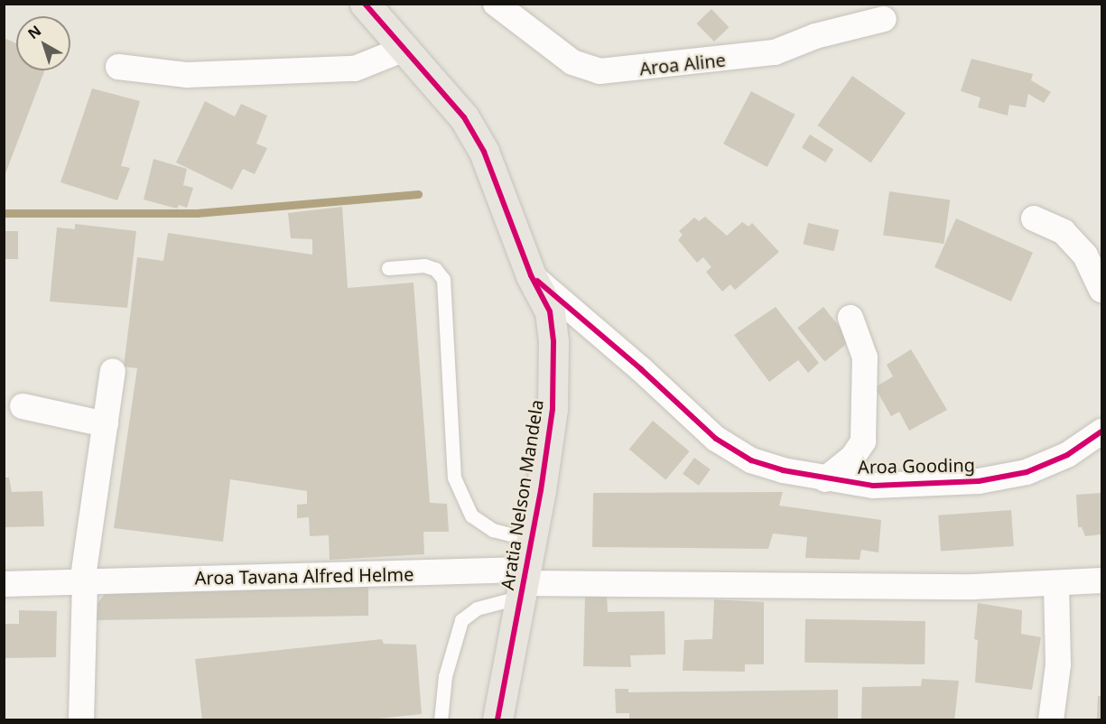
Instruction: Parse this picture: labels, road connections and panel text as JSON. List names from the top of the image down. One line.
{"streets":{"main road":["Aratia Nelson Mandela"],"street":["Aroa Aline","Aroa Gooding","Aroa Tavana Alfred Helme"]},"crossings":[["Aroa Gooding","Aratia Nelson Mandela"],["Aratia Nelson Mandela","Aroa Tavana Alfred Helme"]],"north":"top left"}
